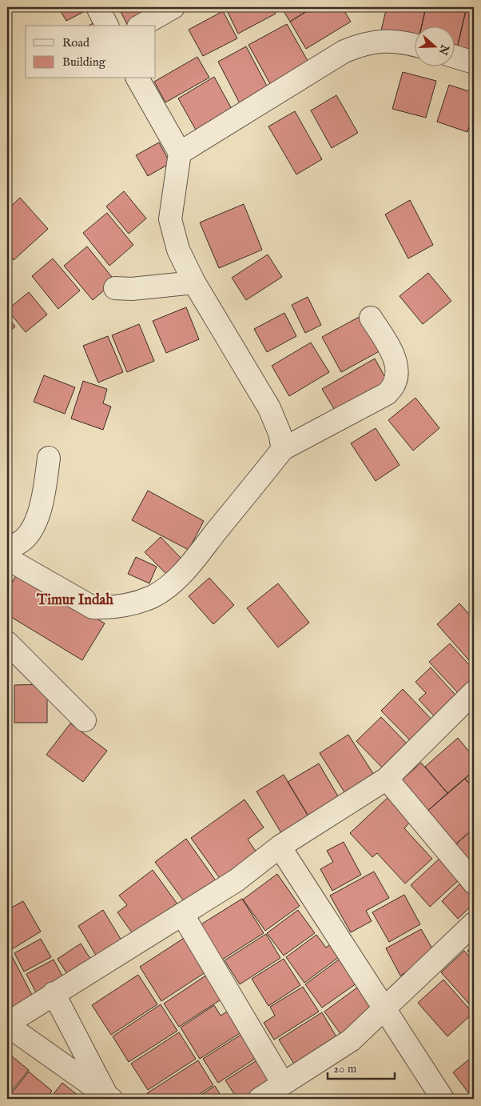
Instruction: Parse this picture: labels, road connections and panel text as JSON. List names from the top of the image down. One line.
{"districts":["Timur Indah"],"legend":["Road","Building"],"scale_bar":"20 m","north":"right"}
